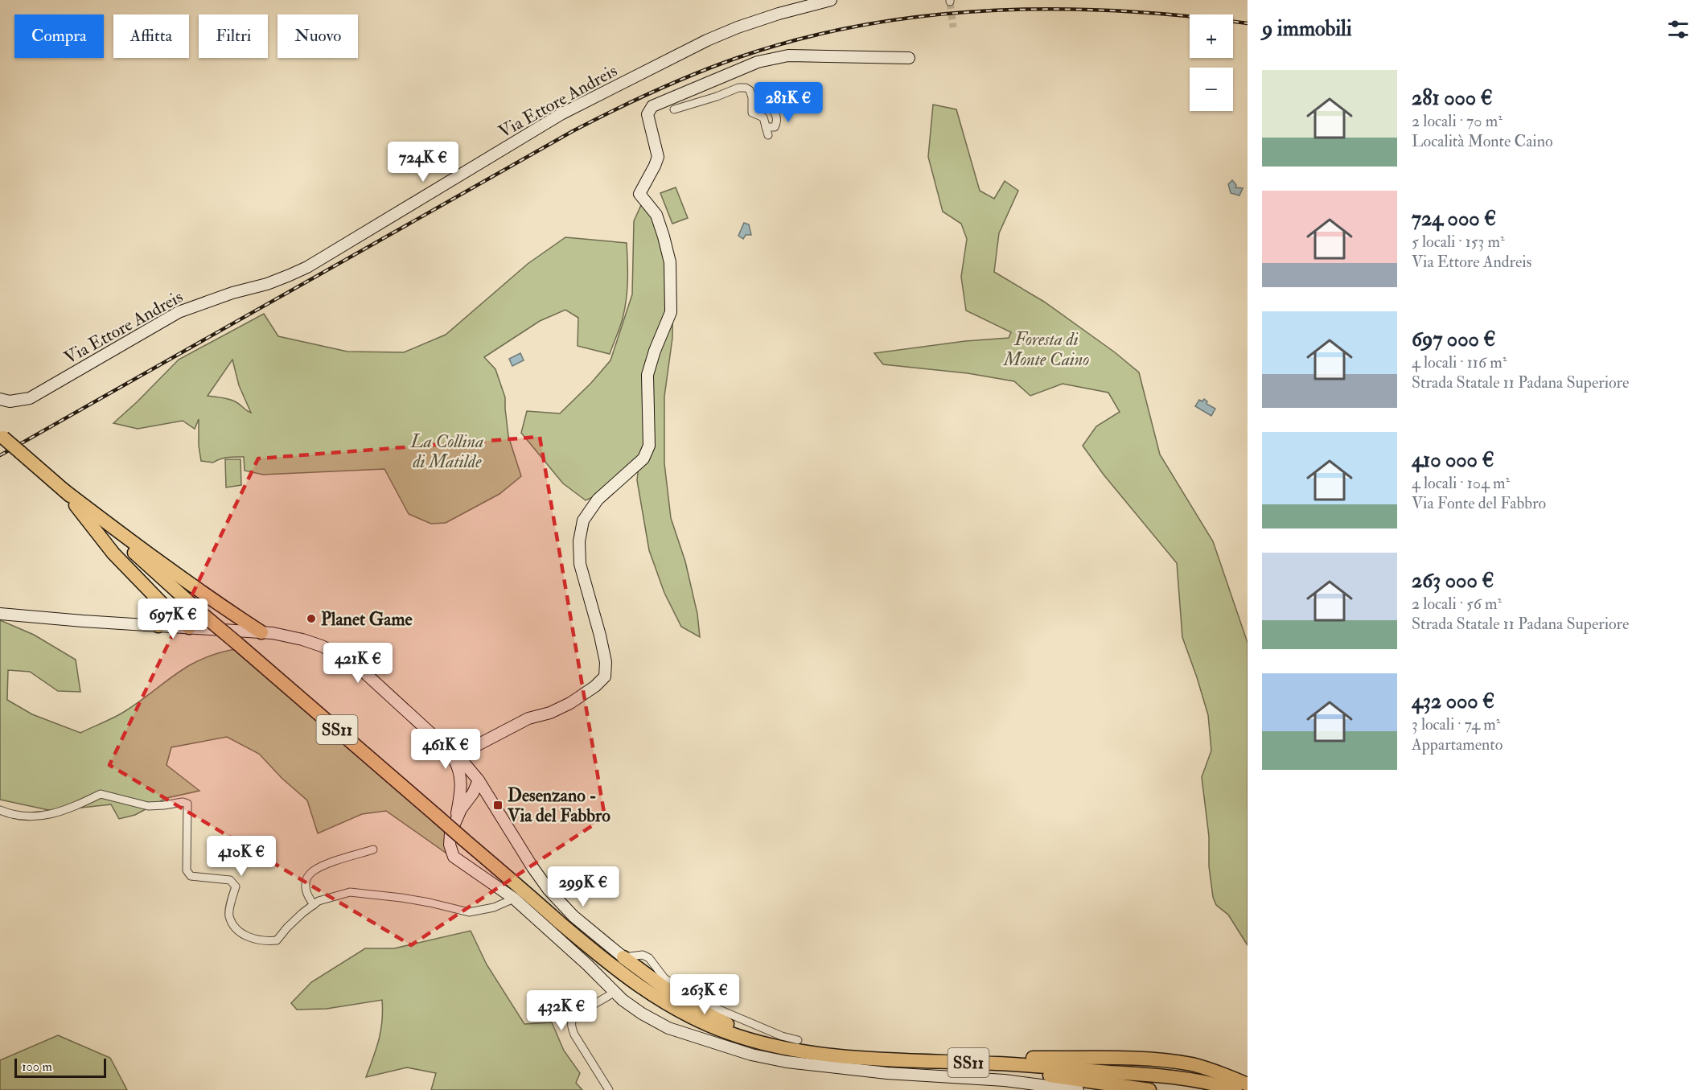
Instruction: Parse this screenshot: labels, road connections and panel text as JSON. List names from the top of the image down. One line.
{"streets":{"highway":["SS11"],"street":["Via Ettore Andreis"]},"parks":["Foresta di Monte Caino","La Collina di Matilde"],"places":{"other":["Planet Game"],"transit":["Desenzano - Via del Fabbro"]},"scale_bar":"100 m","page":{"heading":"9 immobili","map_buttons":["+","−"],"chip":["Compra","Affitta","Filtri","Nuovo"],"list":[{"name":"281 000 €","note":"2 locali · 70 m² · Località Monte Caino"},{"name":"724 000 €","note":"5 locali · 153 m² · Via Ettore Andreis"},{"name":"697 000 €","note":"4 locali · 116 m² · Strada Statale 11 Padana Superiore"},{"name":"410 000 €","note":"4 locali · 104 m² · Via Fonte del Fabbro"},{"name":"263 000 €","note":"2 locali · 56 m² · Strada Statale 11 Padana Superiore"},{"name":"432 000 €","note":"3 locali · 74 m² · Appartamento"}],"price":["281K €","724K €","697K €","421K €","461K €","410K €","299K €","263K €","432K €"],"scale":"100 m"}}
